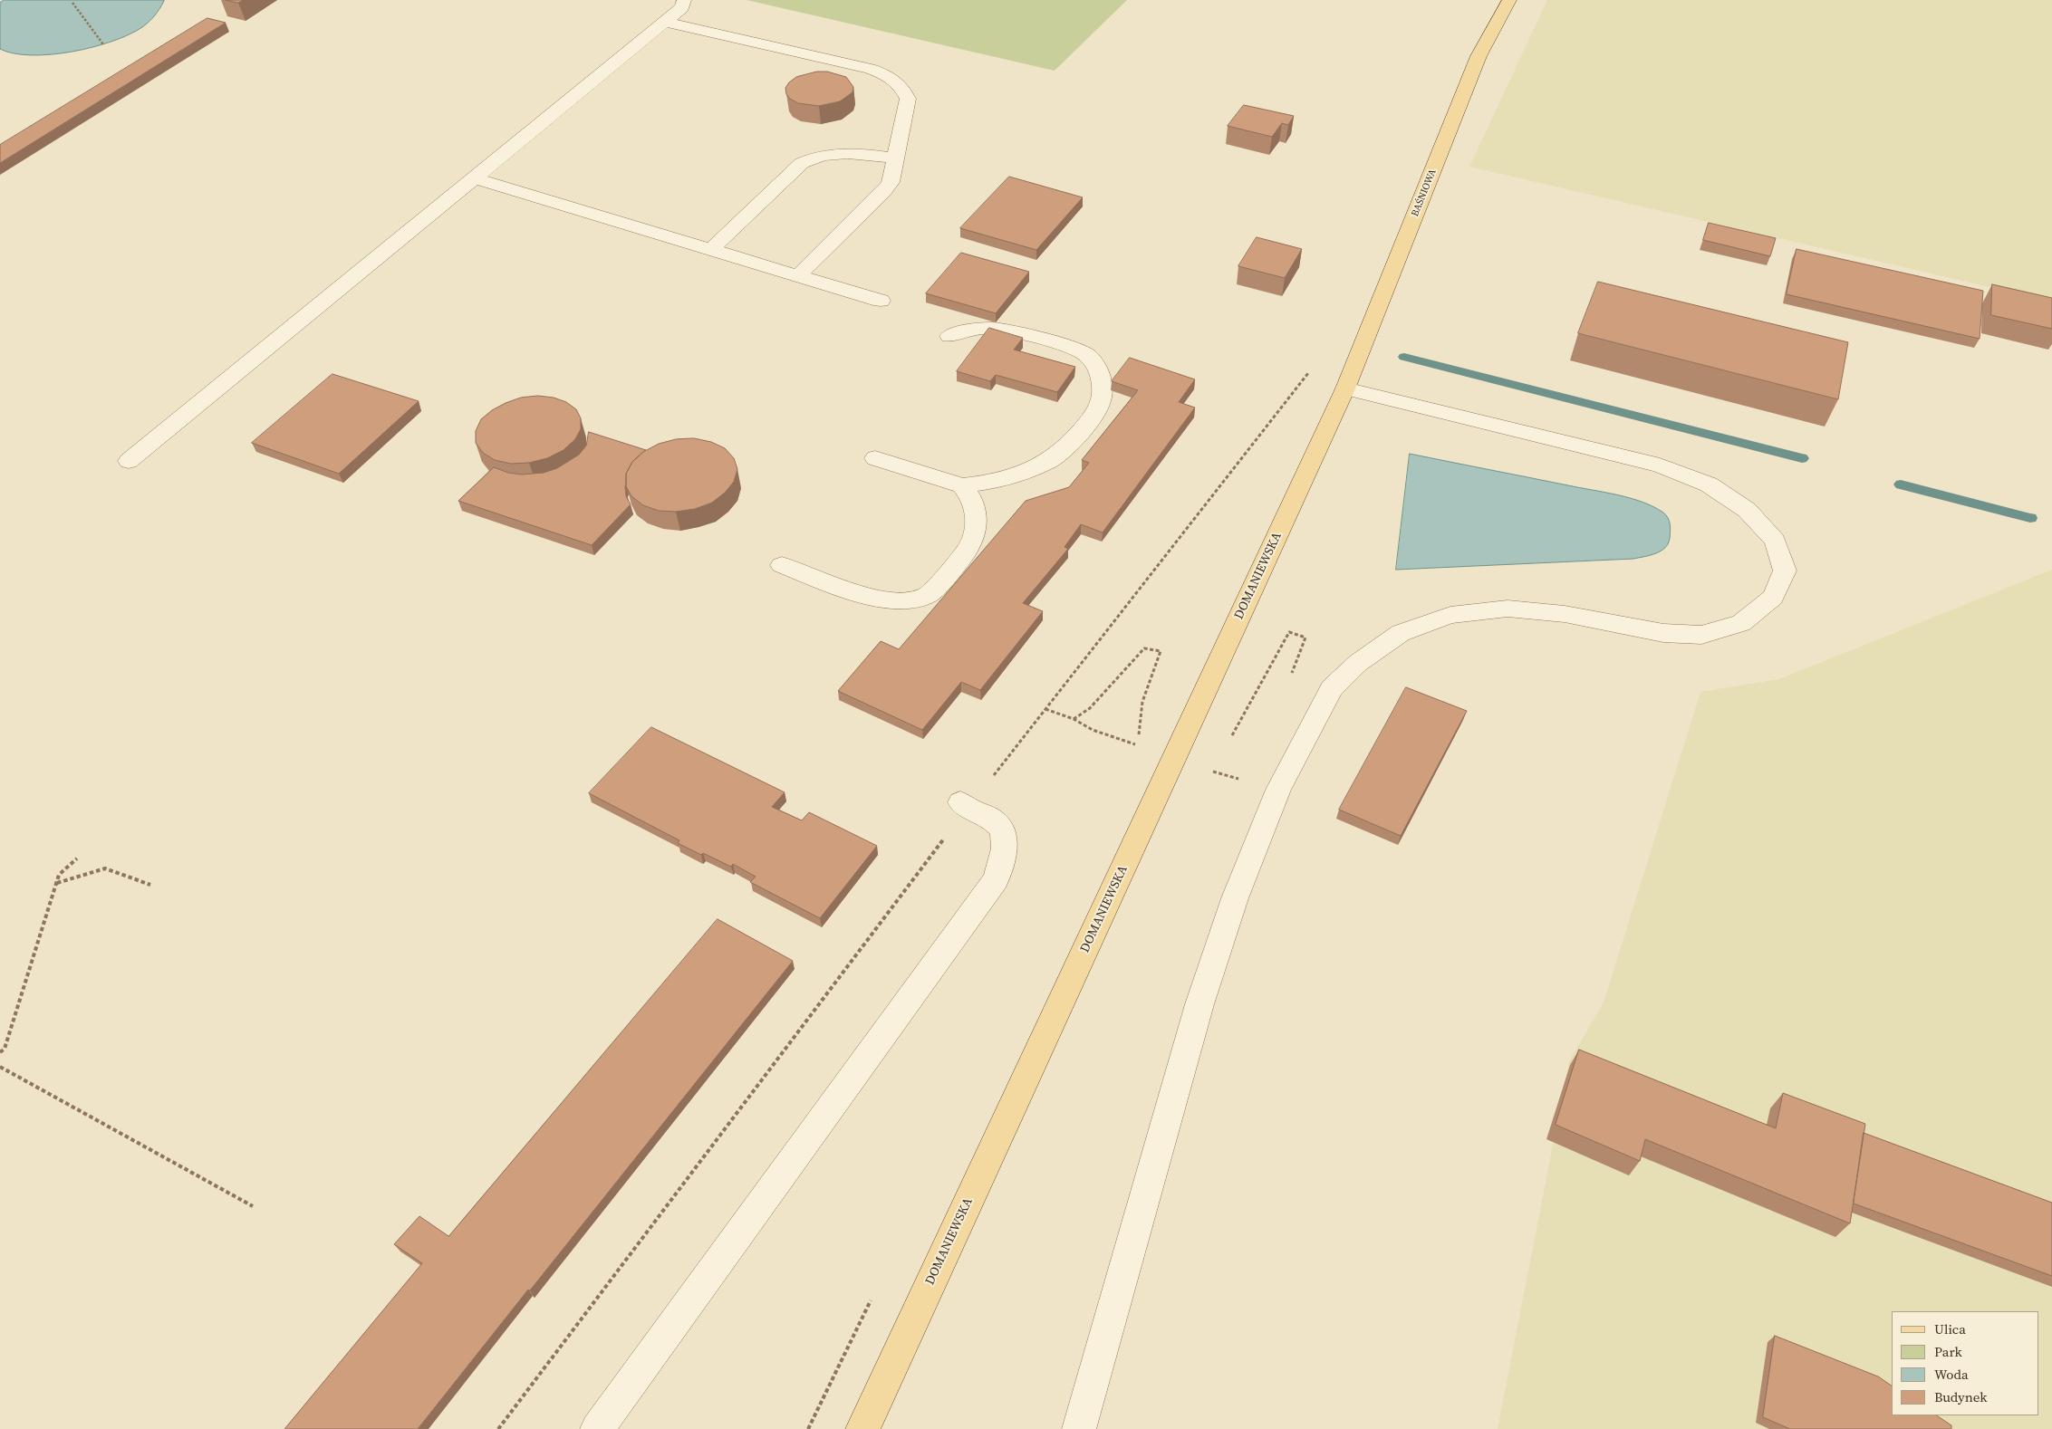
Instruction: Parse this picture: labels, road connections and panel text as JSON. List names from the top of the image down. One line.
{"streets":{"main road":["BAŚNIOWA","DOMANIEWSKA"]},"crossings":[["BAŚNIOWA","DOMANIEWSKA"]],"legend":["Ulica","Park","Woda","Budynek"]}
